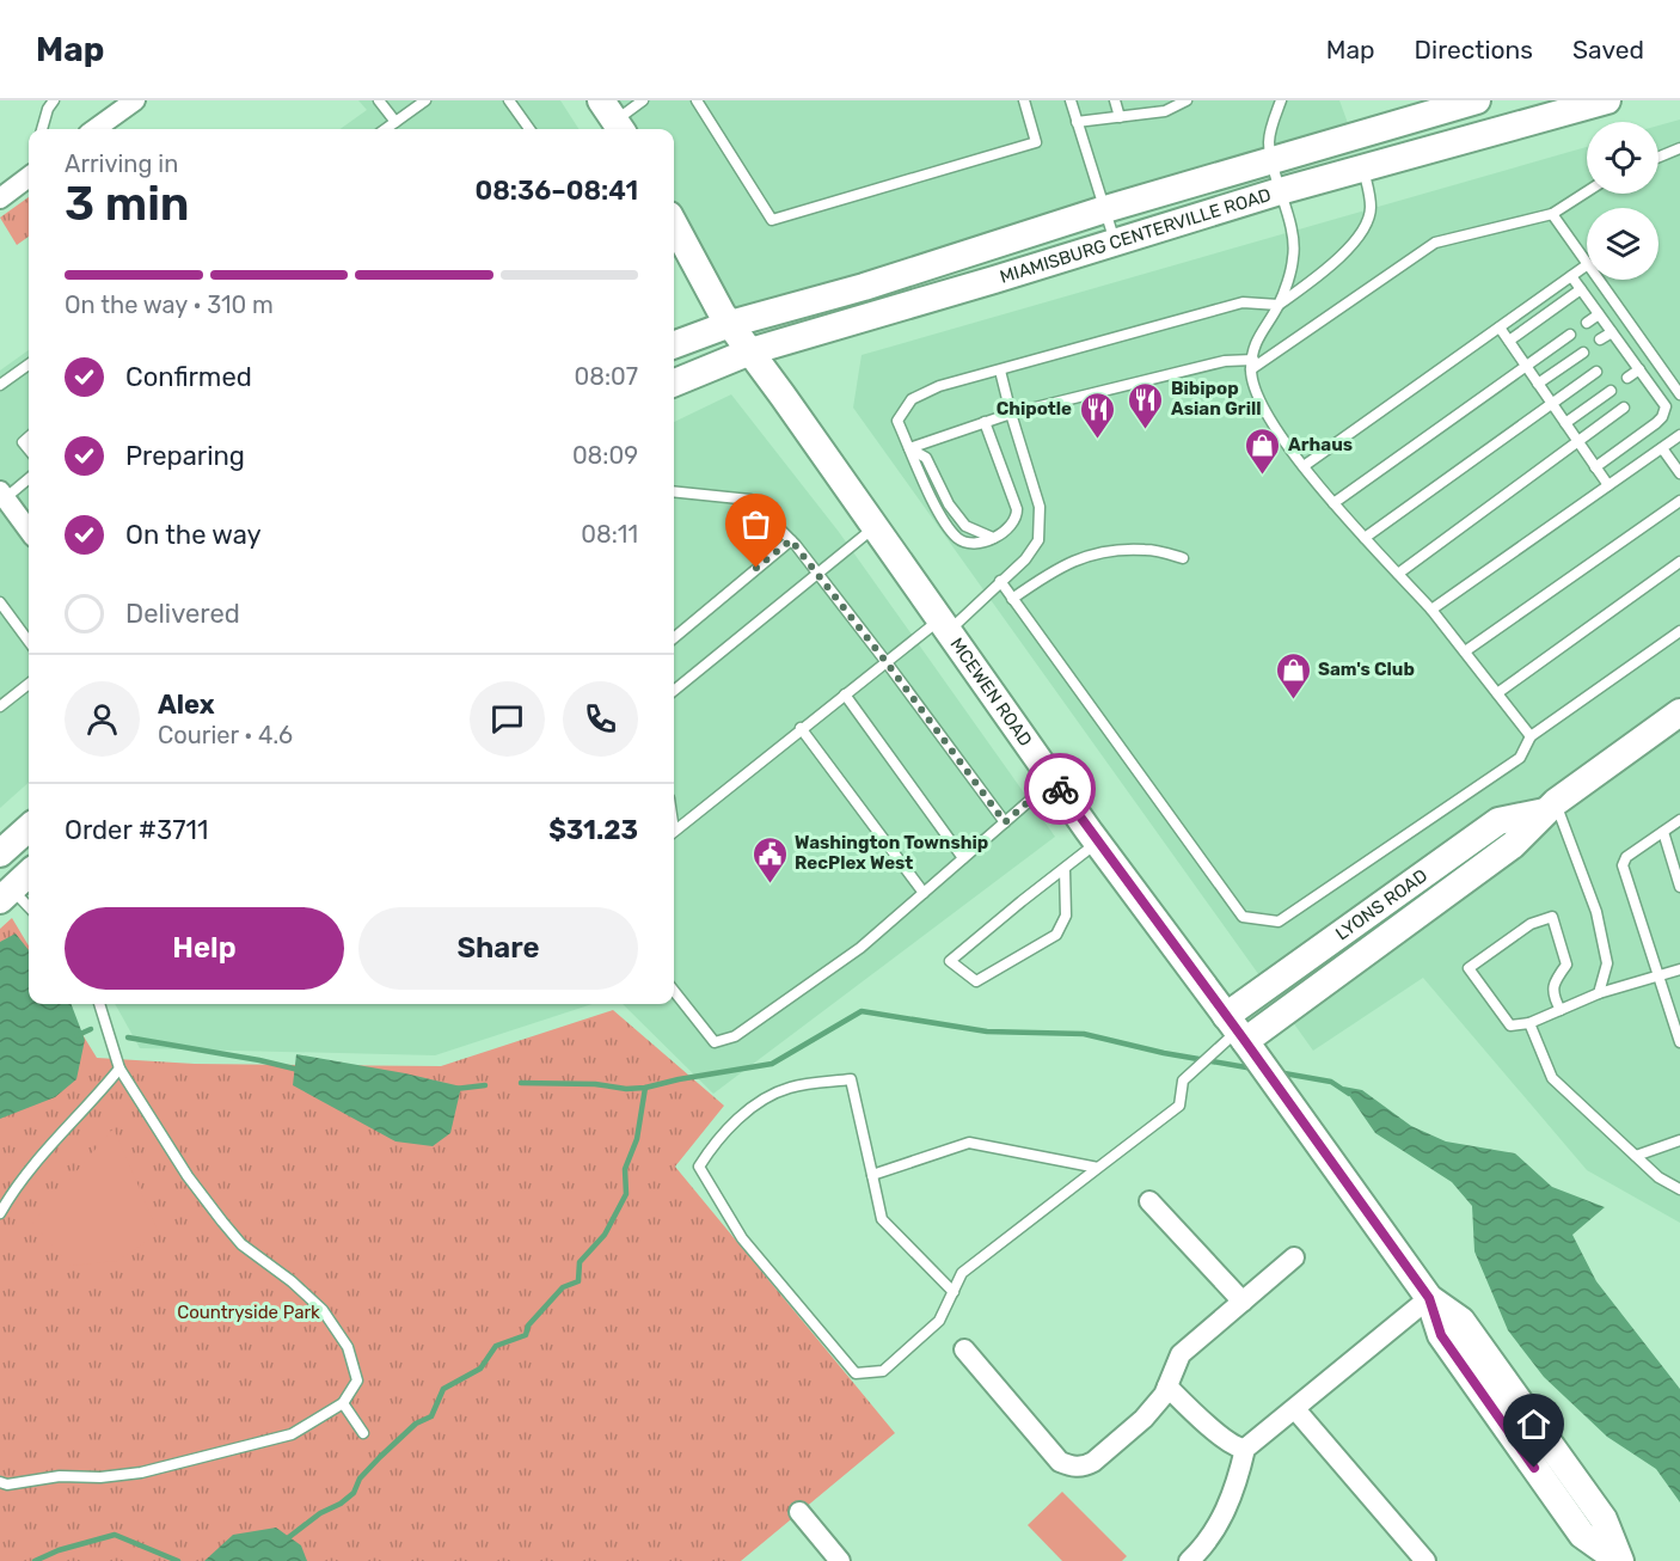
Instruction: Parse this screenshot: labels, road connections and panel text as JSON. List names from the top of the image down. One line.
{"streets":{"street":["MIAMISBURG CENTERVILLE ROAD","MCEWEN ROAD","LYONS ROAD"]},"crossings":[["MIAMISBURG CENTERVILLE ROAD","MCEWEN ROAD"],["MCEWEN ROAD","LYONS ROAD"]],"parks":["Countryside Park"],"places":{"restaurant":["Bibipop Asian Grill","Chipotle"],"shop":["Arhaus","Sam's Club"],"public building":["Washington Township RecPlex West"]},"page":{"header":"Map","nav":["Map","Directions","Saved"],"heading":["3 min","Arriving in","08:36–08:41"],"panel":["Alex","Courier · 4.6","Order #3711","$31.23"],"bar":"On the way · 310 m","list":[["Confirmed","08:07"],["Preparing","08:09"],["On the way","08:11"],"Delivered"],"buttons":["Help","Share"]}}
